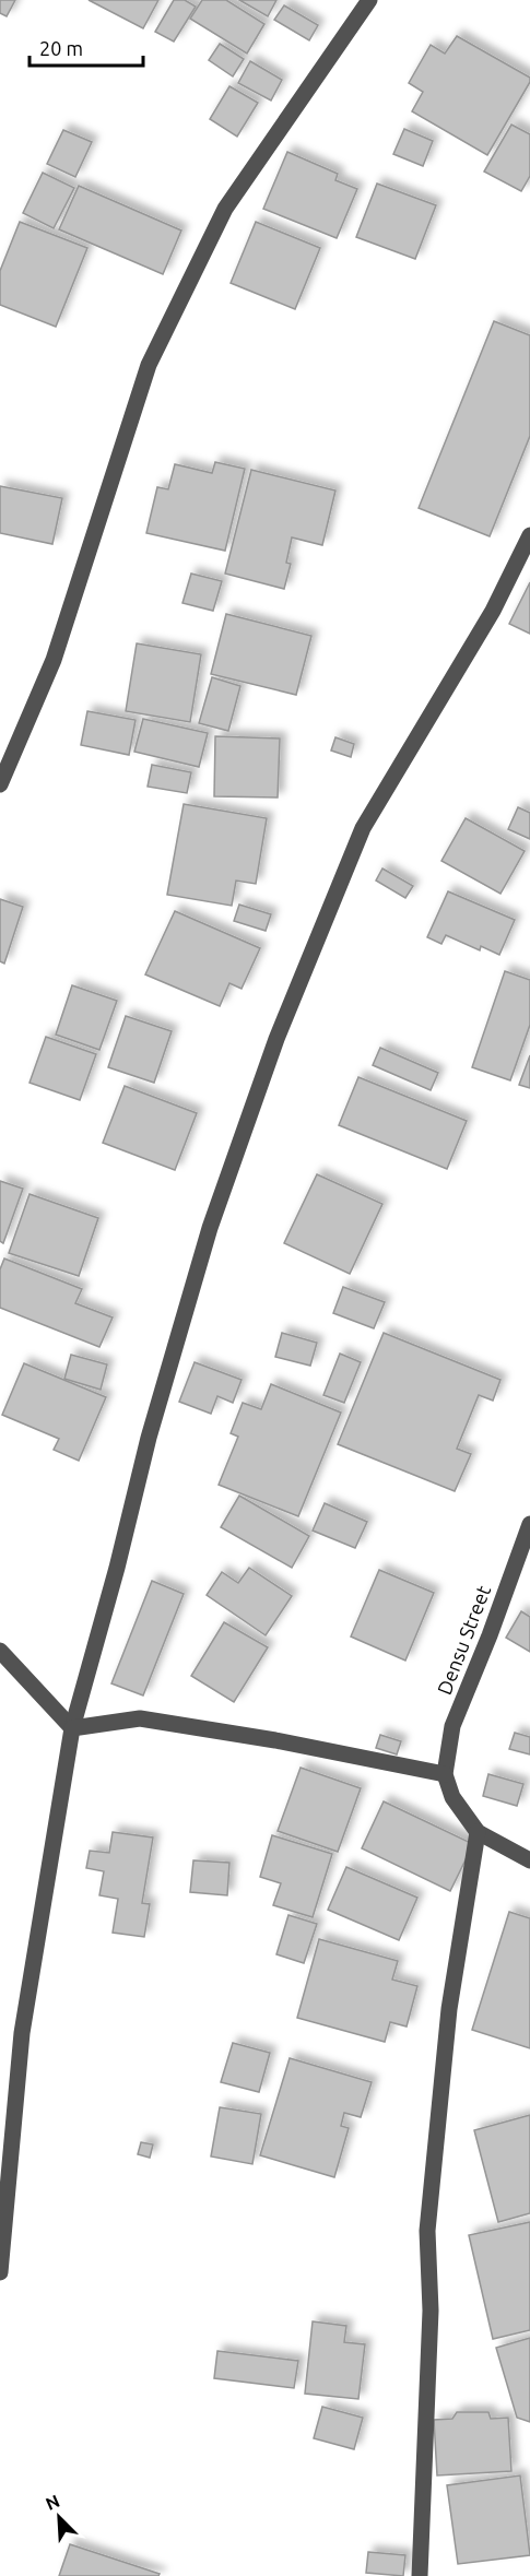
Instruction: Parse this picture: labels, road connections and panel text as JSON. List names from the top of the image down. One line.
{"streets":{"street":["Densu Street"]},"scale_bar":"20 m","north":"top left"}
